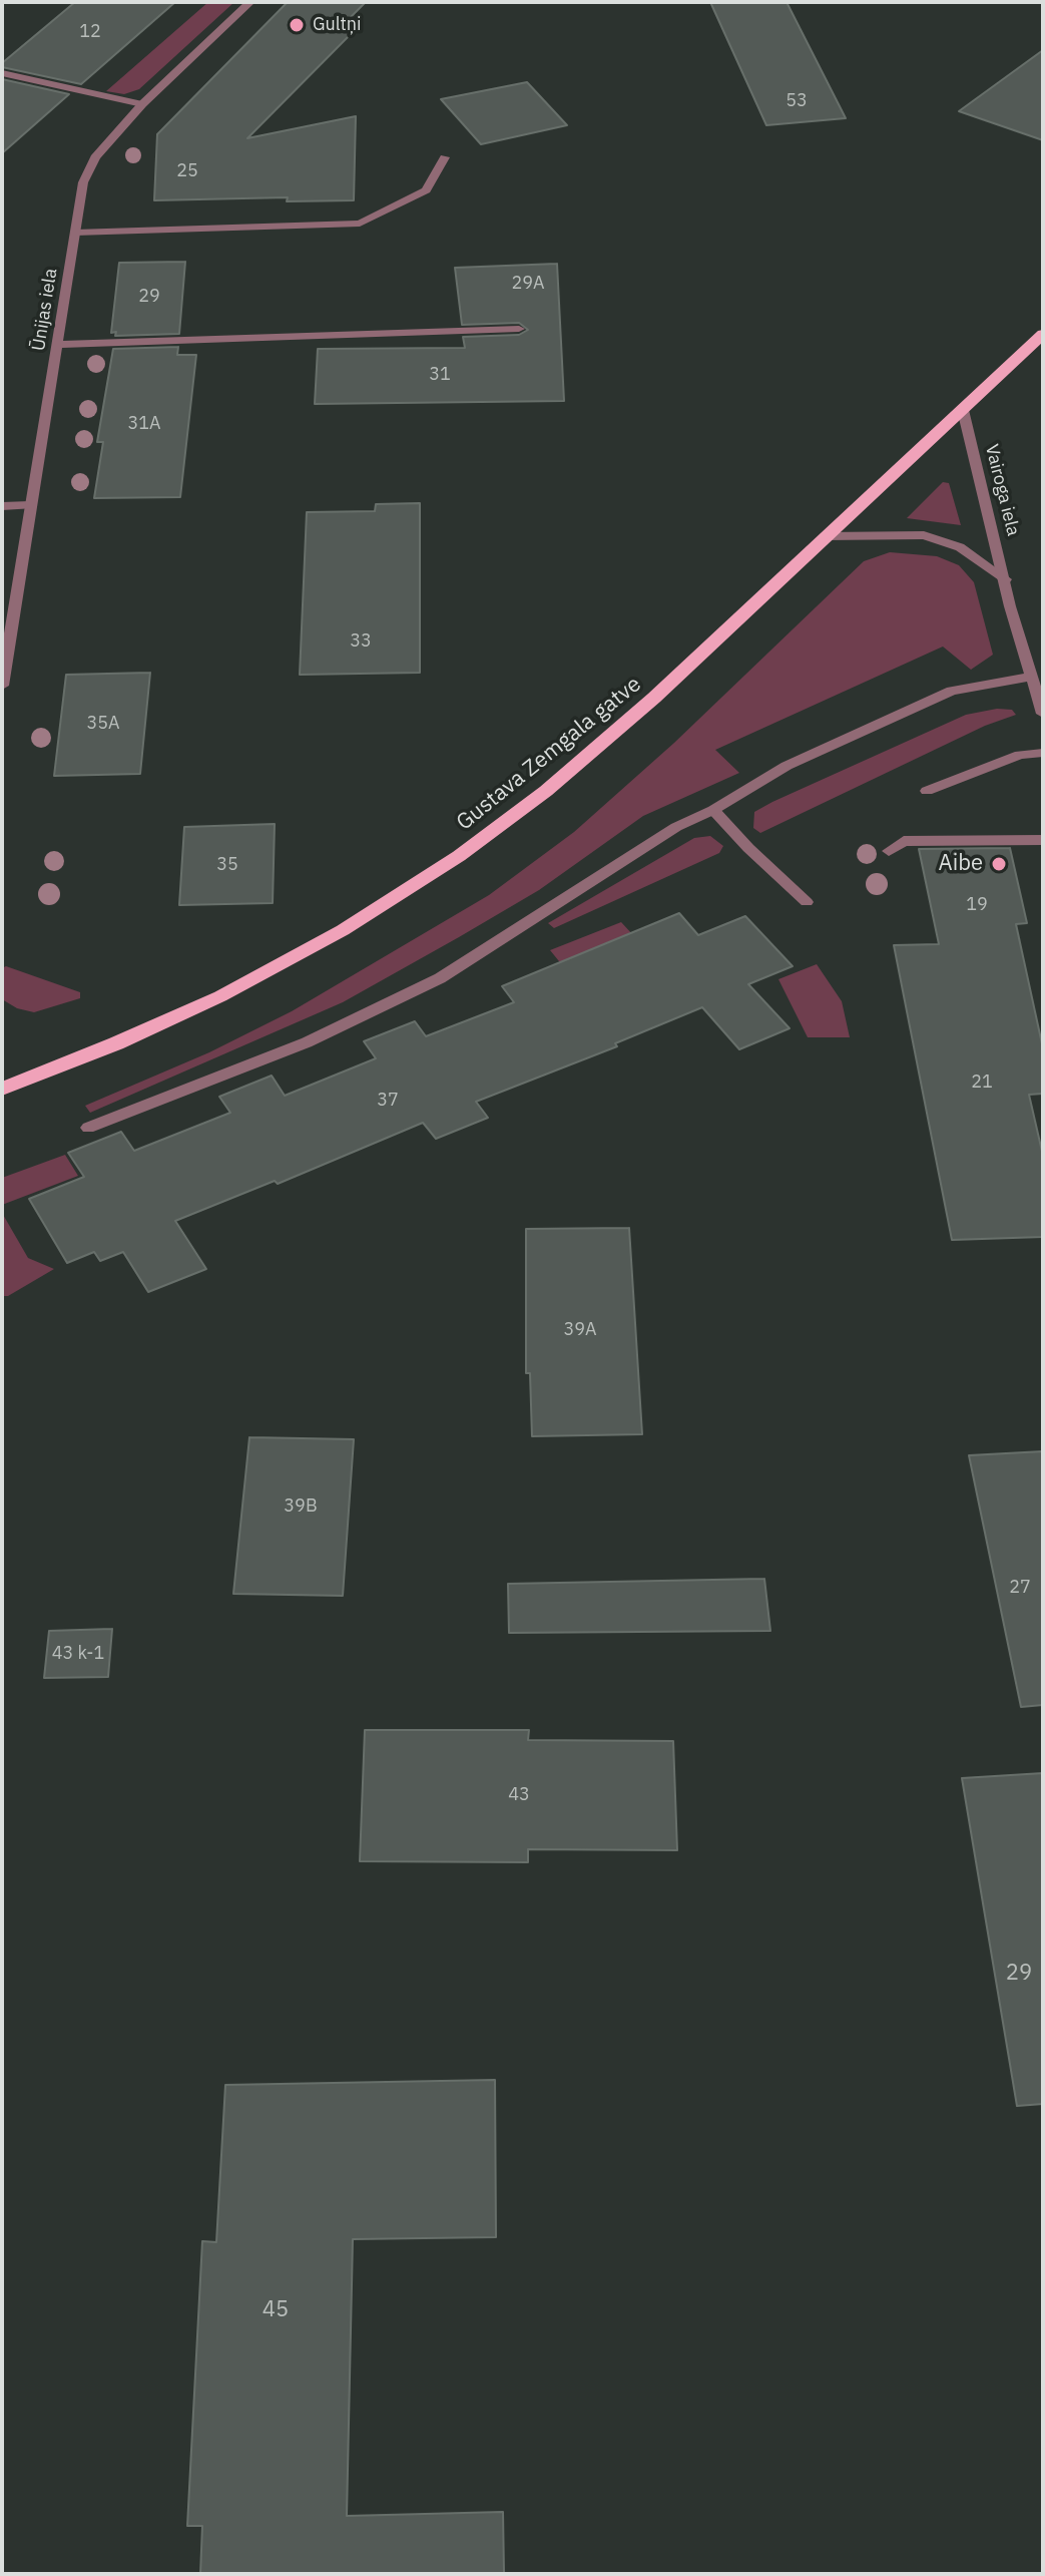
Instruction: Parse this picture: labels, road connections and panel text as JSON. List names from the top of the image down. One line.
{"streets":{"main road":["Gustava Zemgala gatve"],"street":["Ūnijas iela","Vairoga iela"]},"crossings":[["Vairoga iela","Gustava Zemgala gatve"]],"places":["Gultņi","Aibe"],"house_numbers":["12","53","25","29A","29","31","31A","33","35A","35","19","21","37","39A","39B","27","43 k-1","43","29","45"]}
